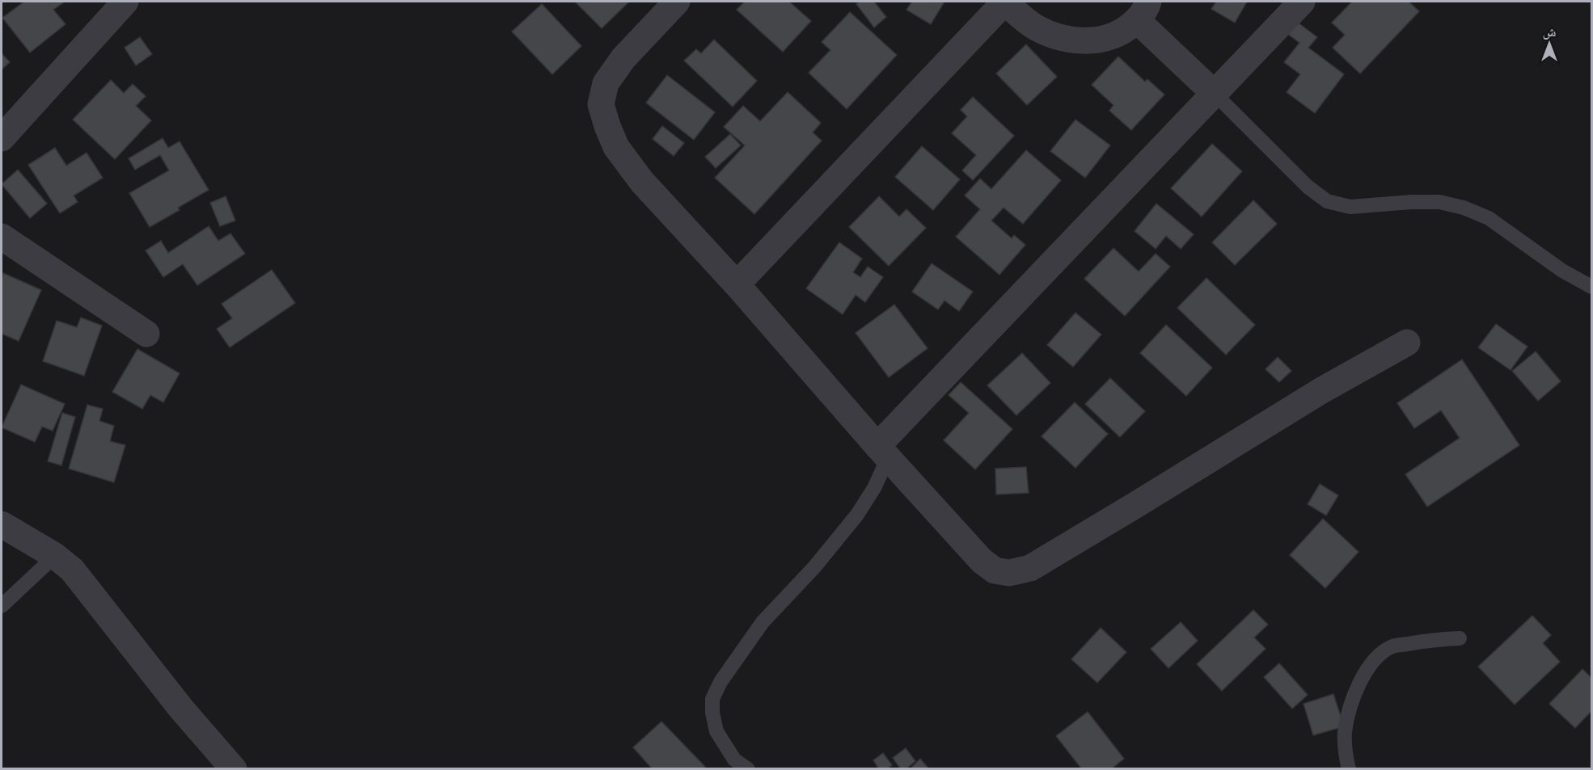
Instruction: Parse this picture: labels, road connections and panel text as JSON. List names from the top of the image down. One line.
{"north":"top"}
